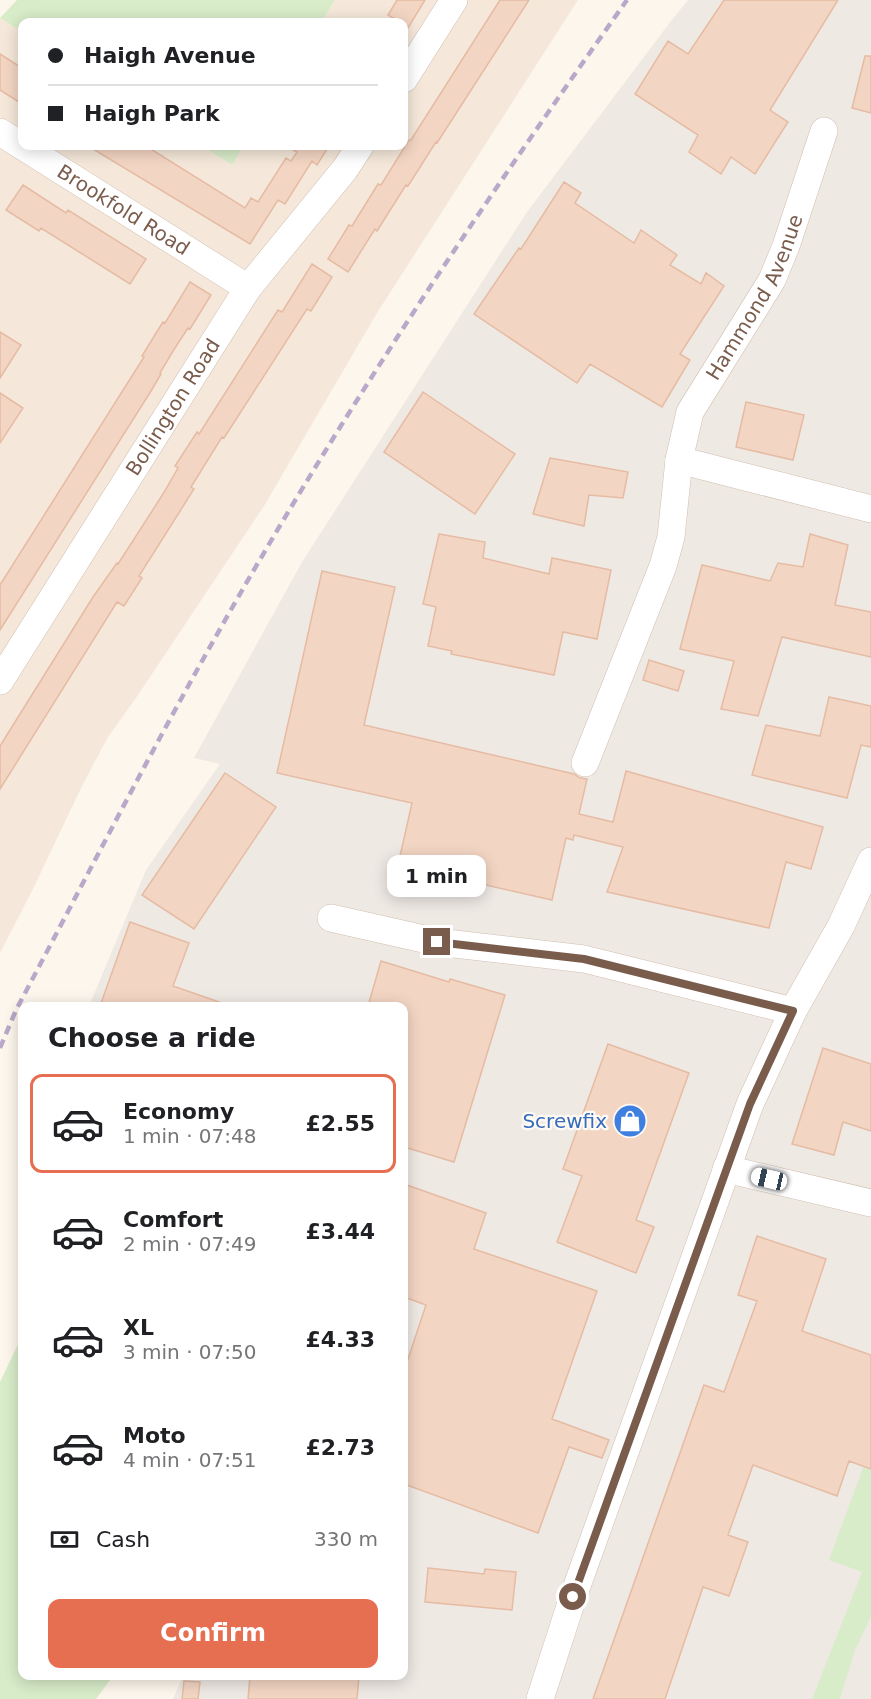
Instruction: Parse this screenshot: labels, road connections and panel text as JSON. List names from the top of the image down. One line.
{"streets":{"street":["Brookfold Road","Hammond Avenue","Bollington Road"]},"crossings":[["Brookfold Road","Bollington Road"]],"places":{"shop":["Screwfix"]},"page":{"banner":["Haigh Avenue","Haigh Park"],"bubble":"1 min","heading":"Choose a ride","list":[{"name":"Economy","note":"1 min · 07:48","value":"£2.55"},{"name":"Comfort","note":"2 min · 07:49","value":"£3.44"},{"name":"XL","note":"3 min · 07:50","value":"£4.33"},{"name":"Moto","note":"4 min · 07:51","value":"£2.73"}],"pay":["Cash","330 m"],"buttons":"Confirm"}}
